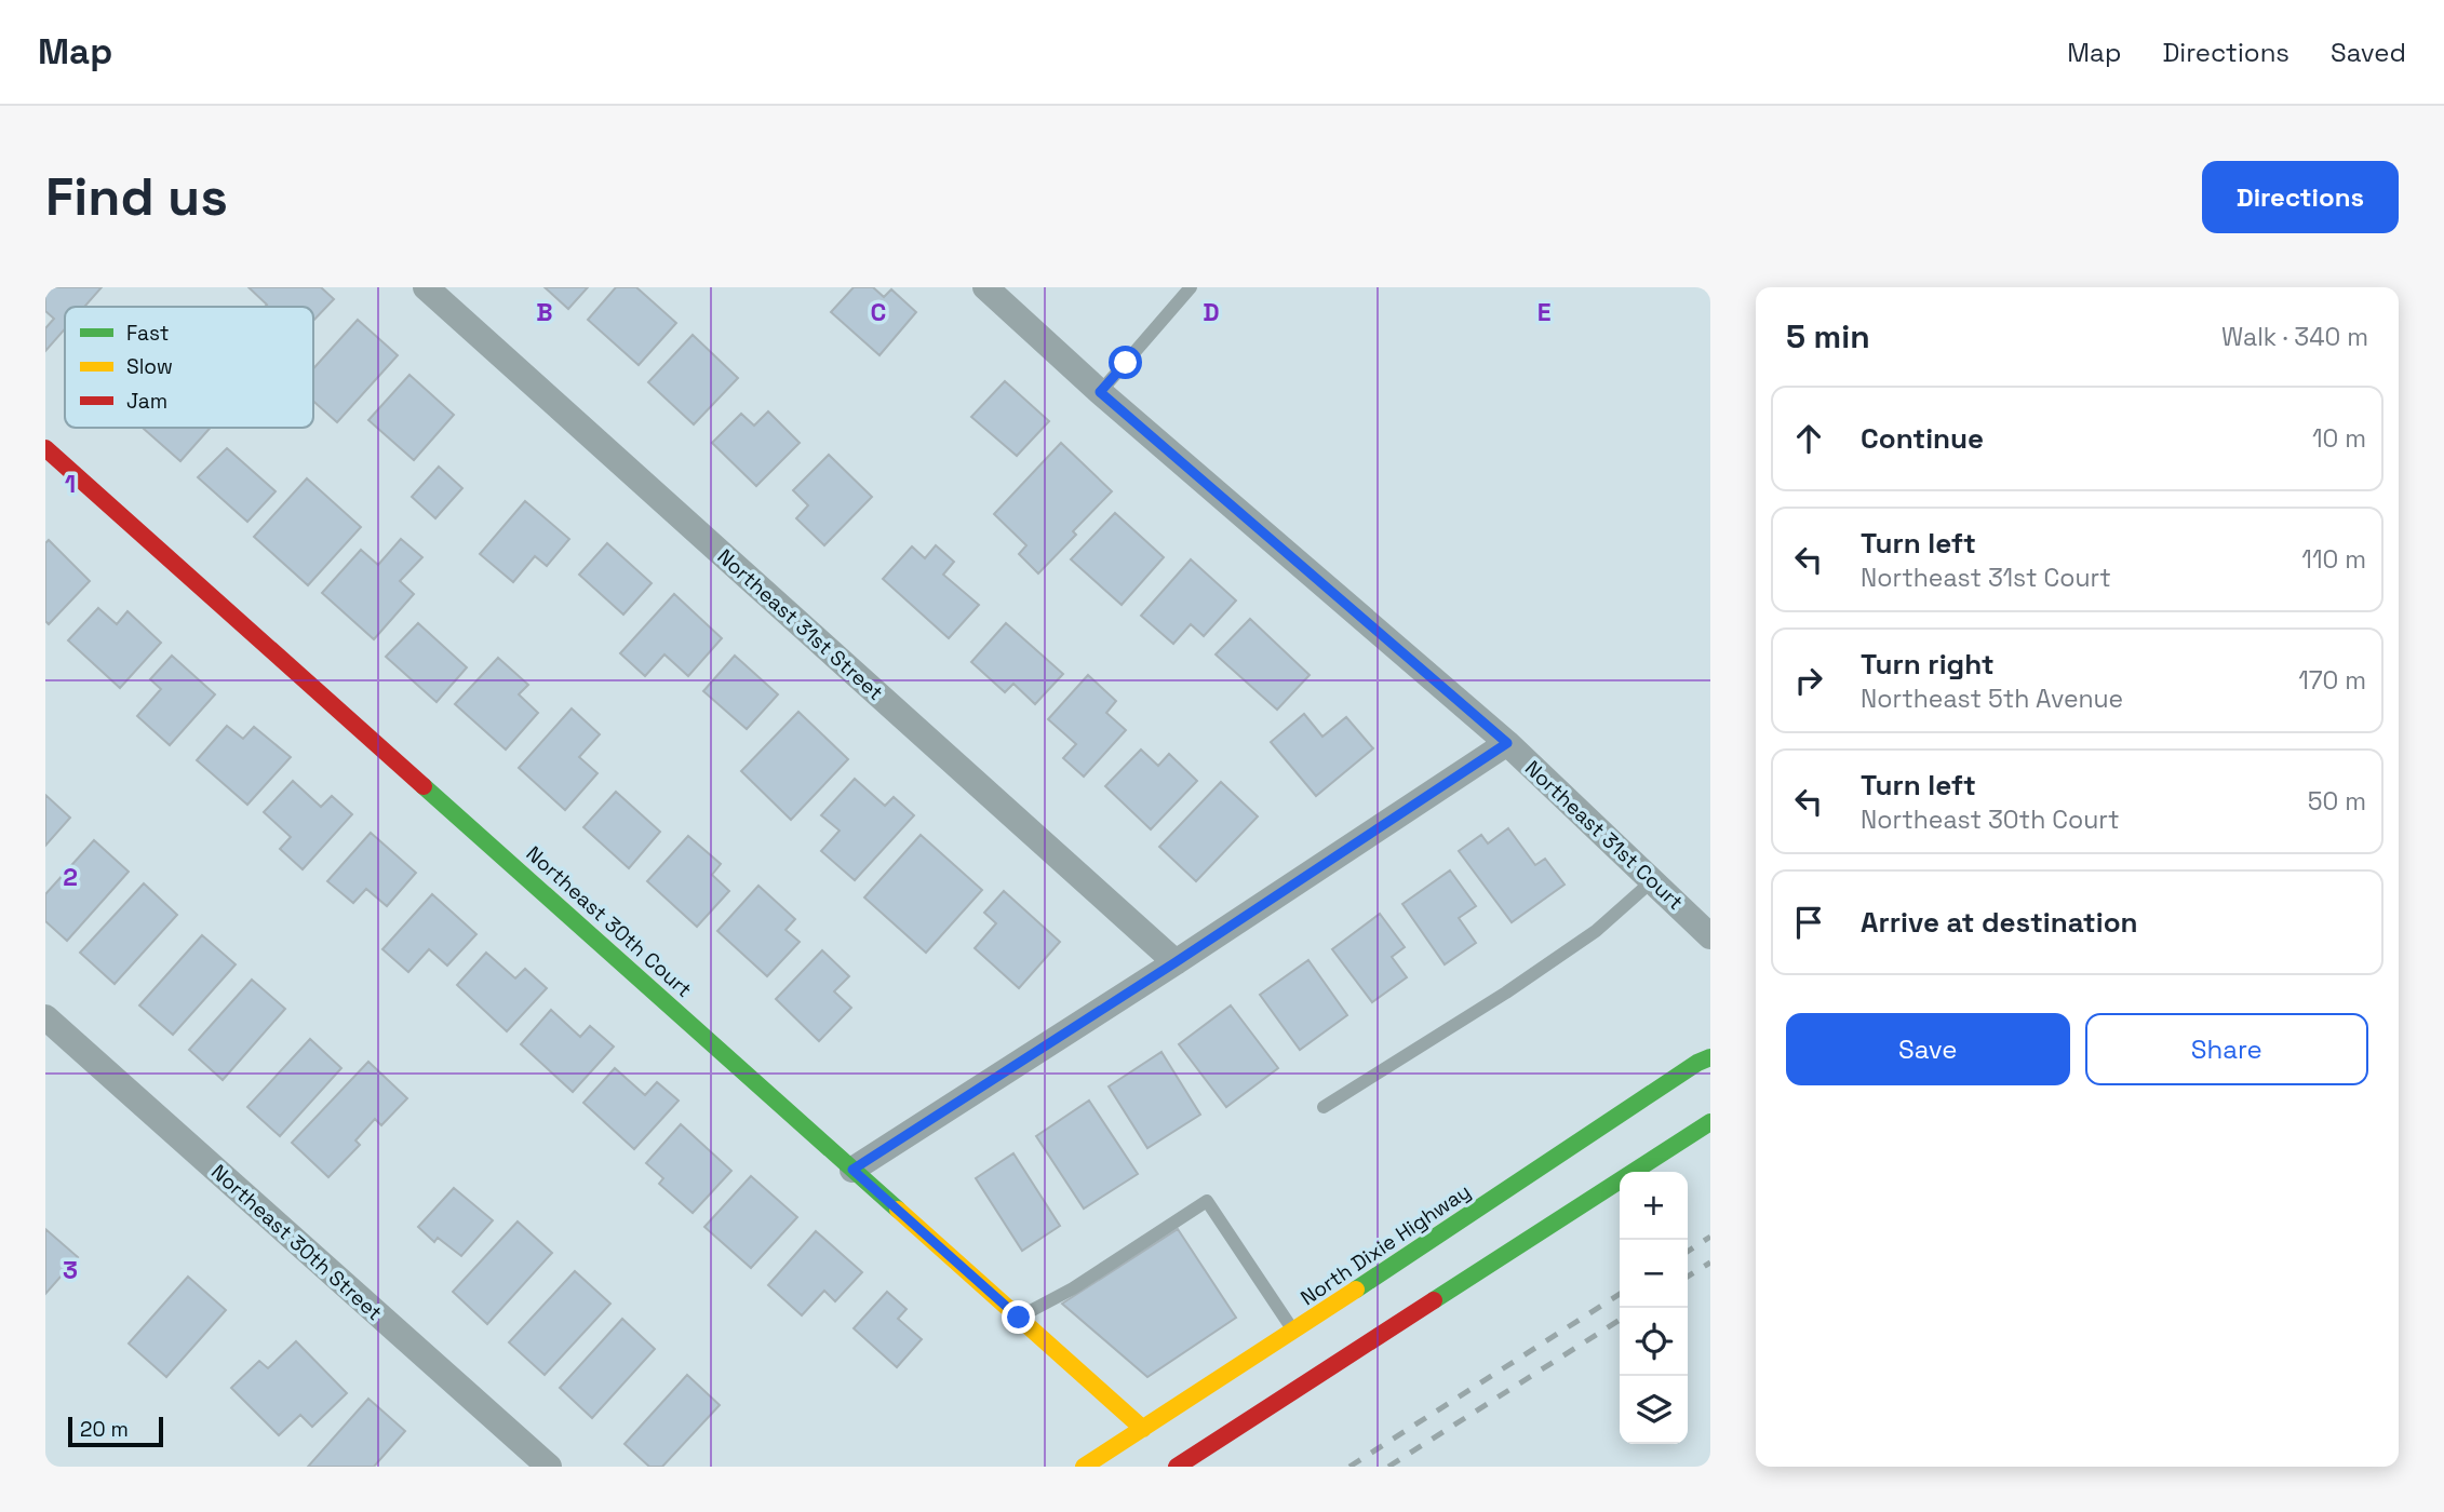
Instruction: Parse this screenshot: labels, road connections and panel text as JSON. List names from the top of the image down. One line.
{"streets":{"street":["Northeast 31st Street","Northeast 31st Court","Northeast 30th Court","Northeast 30th Street","North Dixie Highway"]},"crossings":[["Northeast 30th Court","North Dixie Highway"]],"legend":["Fast","Slow","Jam"],"scale_bar":"20 m","page":{"header":"Map","nav":["Map","Directions","Saved"],"buttons":["Directions",["Save","Share"]],"title":"Find us","heading":["5 min","Walk · 340 m"],"list":[["Continue","10 m"],["Turn left","Northeast 31st Court","110 m"],["Turn right","Northeast 5th Avenue","170 m"],["Turn left","Northeast 30th Court","50 m"],"Arrive at destination"],"map_buttons":["+","−"],"scale":"20 m"},"grid":{"columns":["B","C","D","E"],"rows":["1","2","3"]}}
